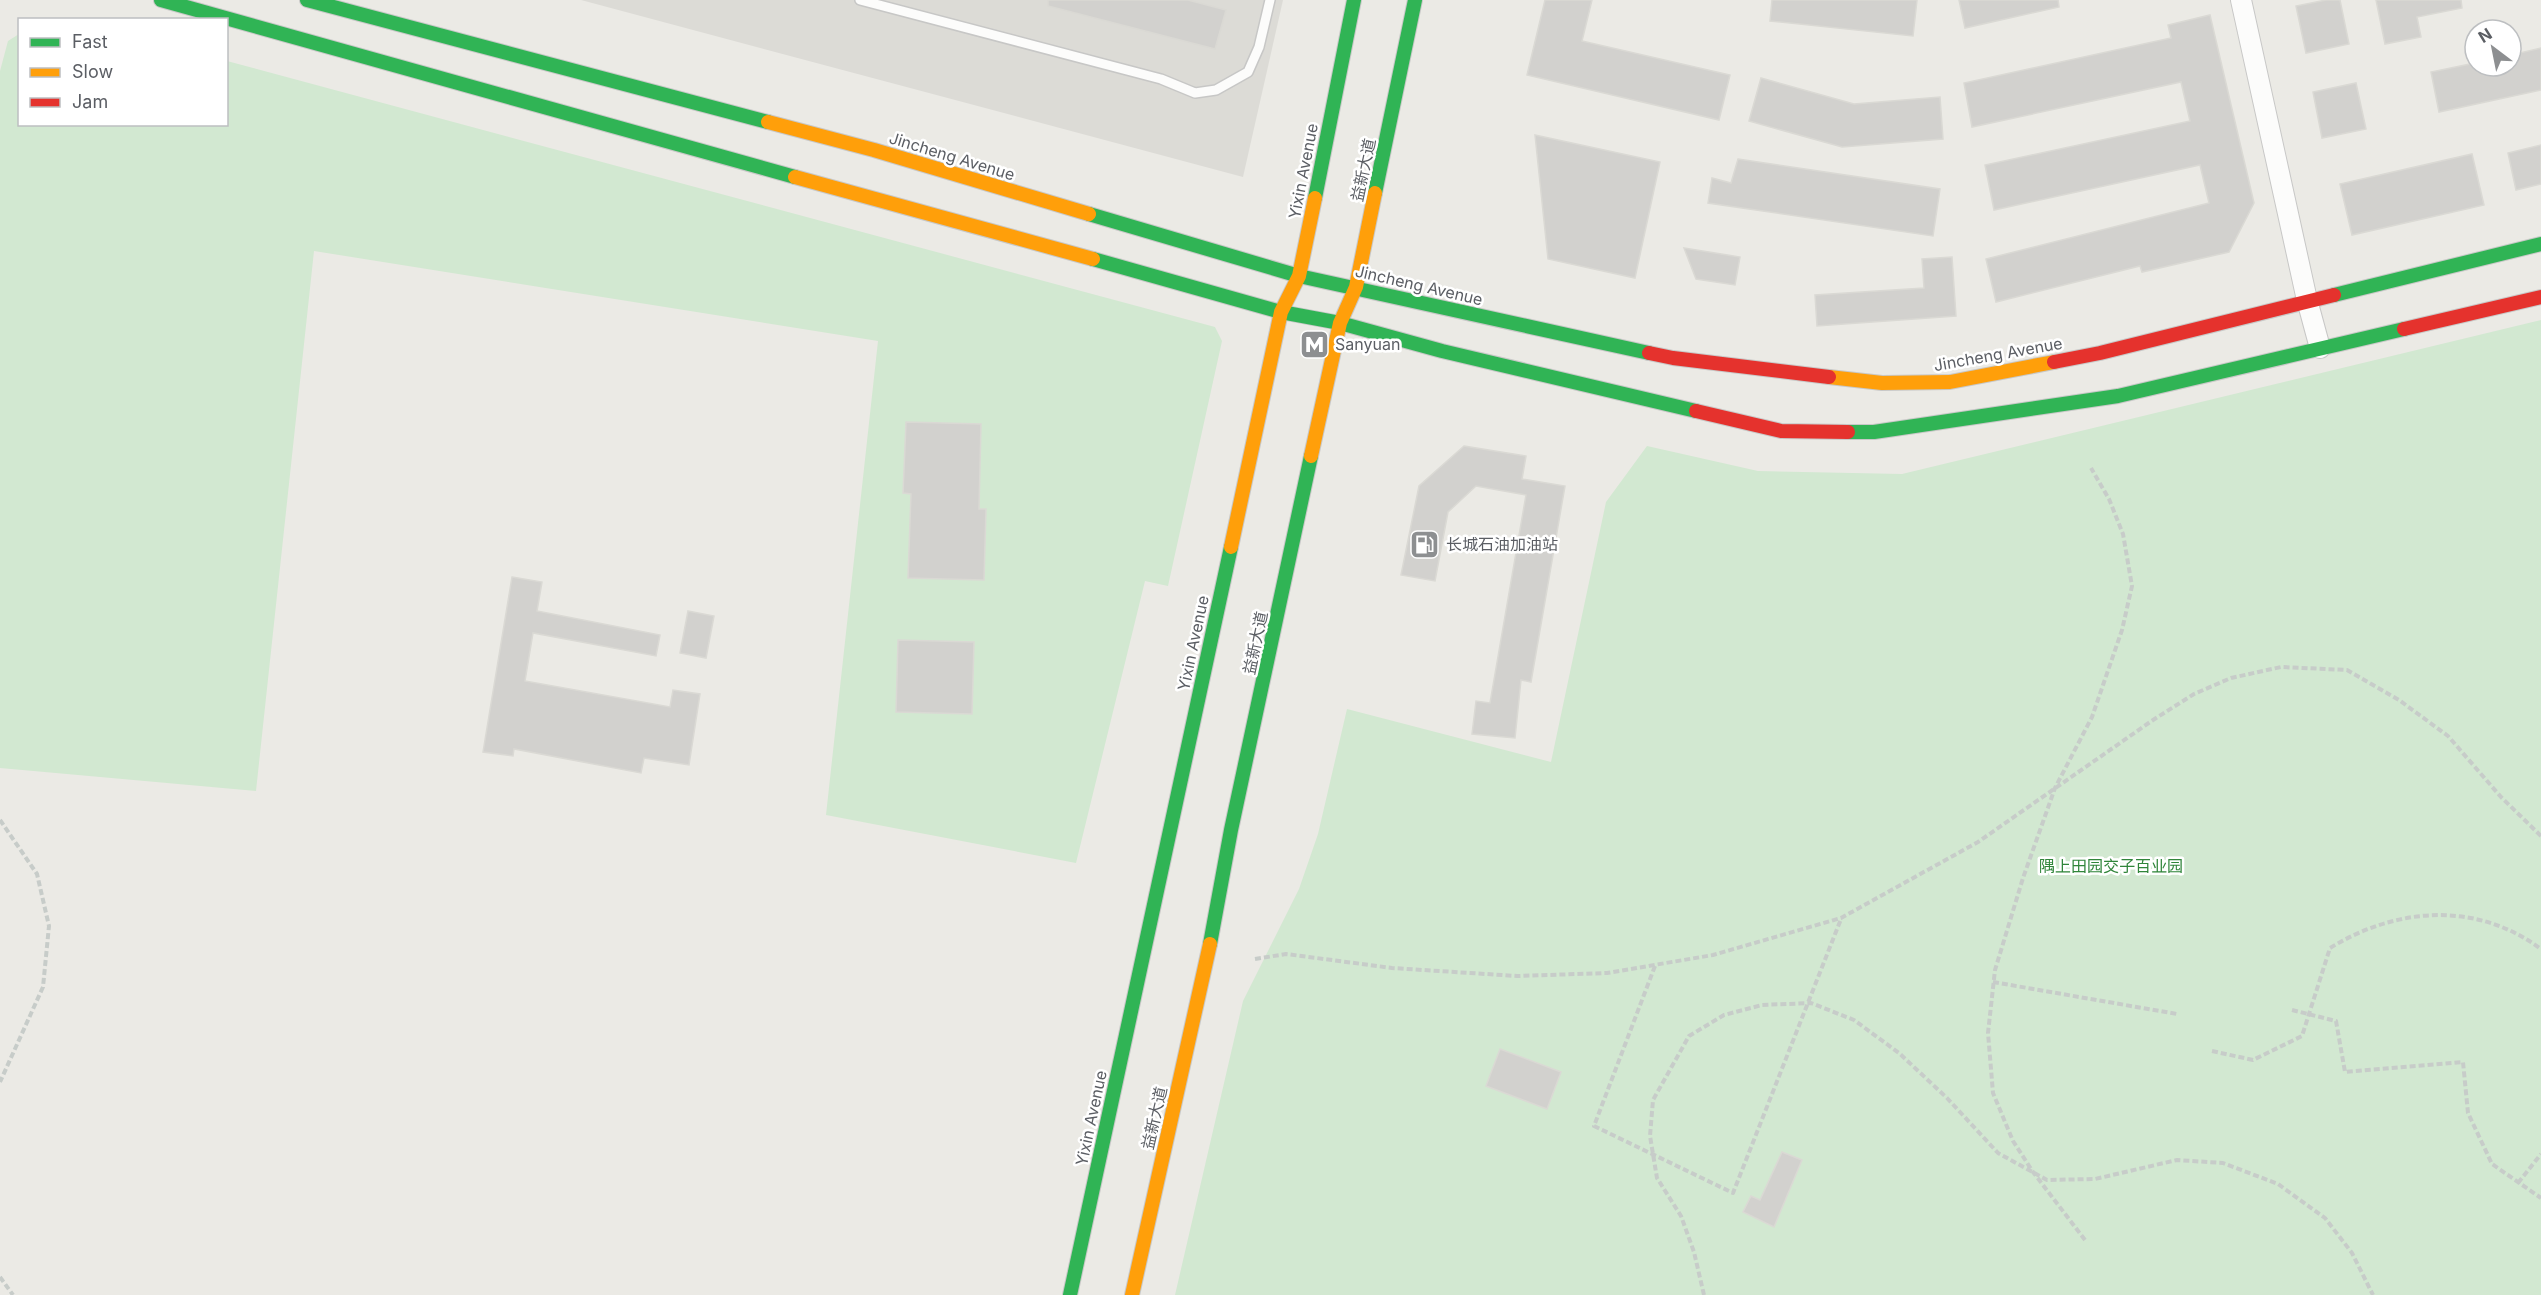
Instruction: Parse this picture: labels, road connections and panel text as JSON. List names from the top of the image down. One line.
{"streets":{"main road":["Jincheng Avenue","益新大道","Yixin Avenue"]},"crossings":[["Jincheng Avenue","益新大道"],["Jincheng Avenue","Yixin Avenue"]],"parks":["隅上田园交子百业园"],"places":{"metro station":["Sanyuan"],"fuel station":["长城石油加油站"]},"legend":["Fast","Slow","Jam"],"north":"top left"}
